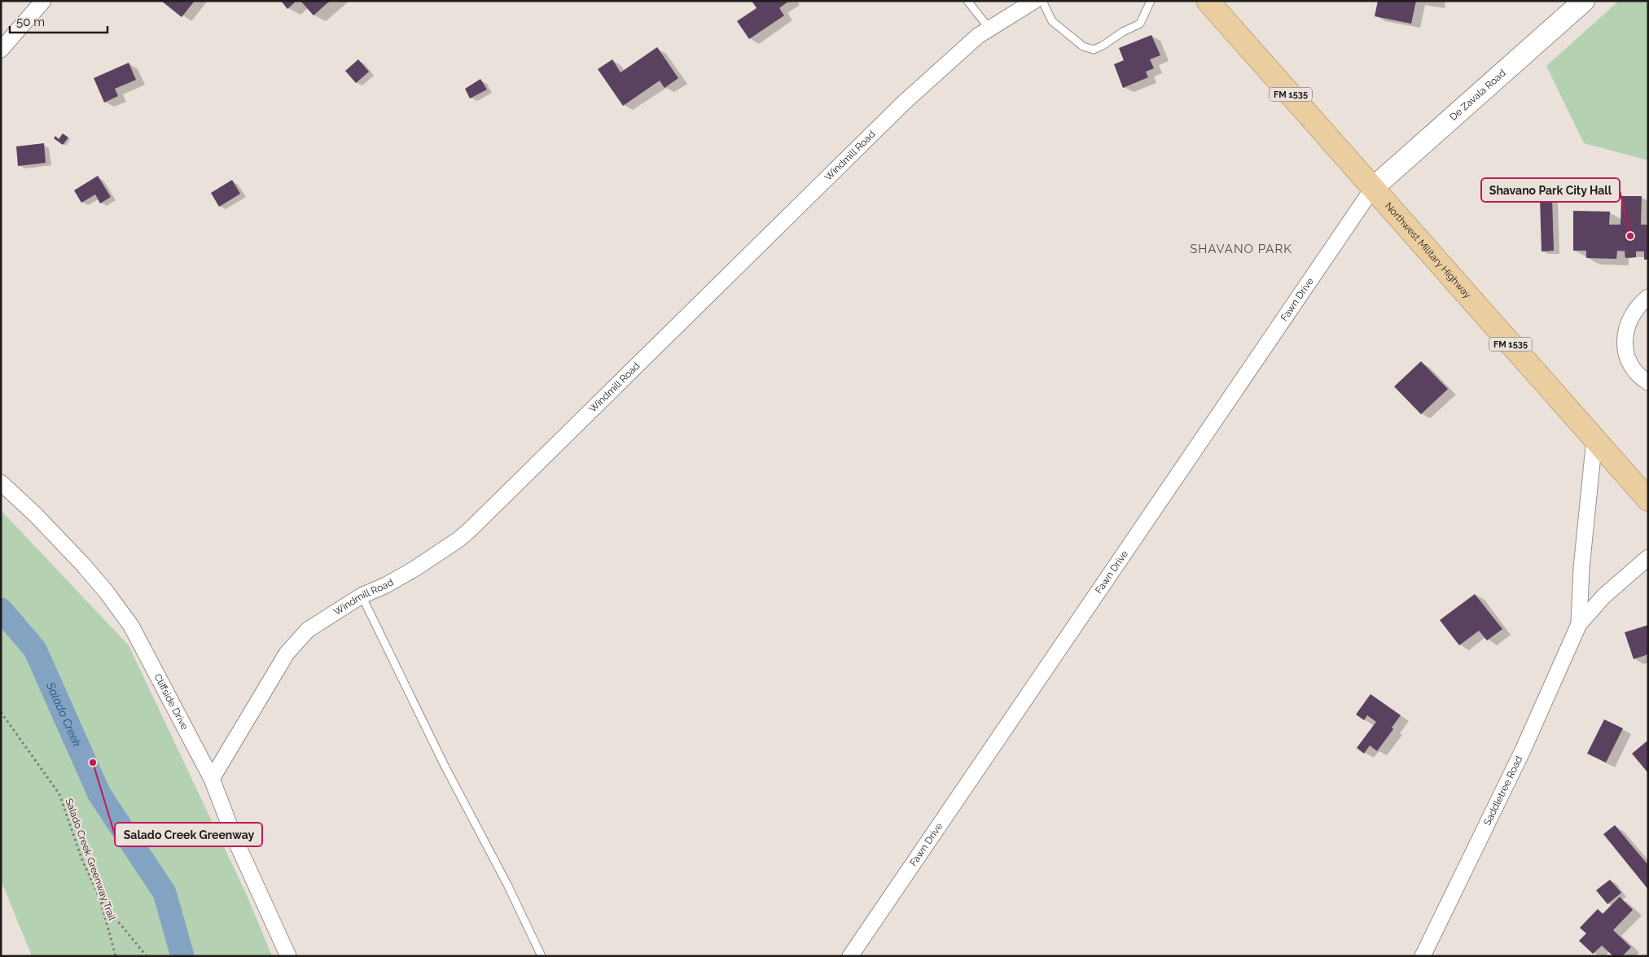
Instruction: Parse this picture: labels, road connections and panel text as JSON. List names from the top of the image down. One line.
{"streets":{"main road":["FM 1535","De Zavala Road","Northwest Military Highway"],"street":["Windmill Road","Fawn Drive","Cliffside Drive","Saddletree Road"],"path":["Salado Creek Greenway Trail"]},"crossings":[["De Zavala Road","Northwest Military Highway"],["De Zavala Road","Fawn Drive"],["Windmill Road","Cliffside Drive"],["Northwest Military Highway","Fawn Drive"],["Northwest Military Highway","Saddletree Road"]],"districts":["SHAVANO PARK"],"water":["Salado Creek"],"places":["Shavano Park City Hall","Salado Creek Greenway"],"scale_bar":"50 m"}
